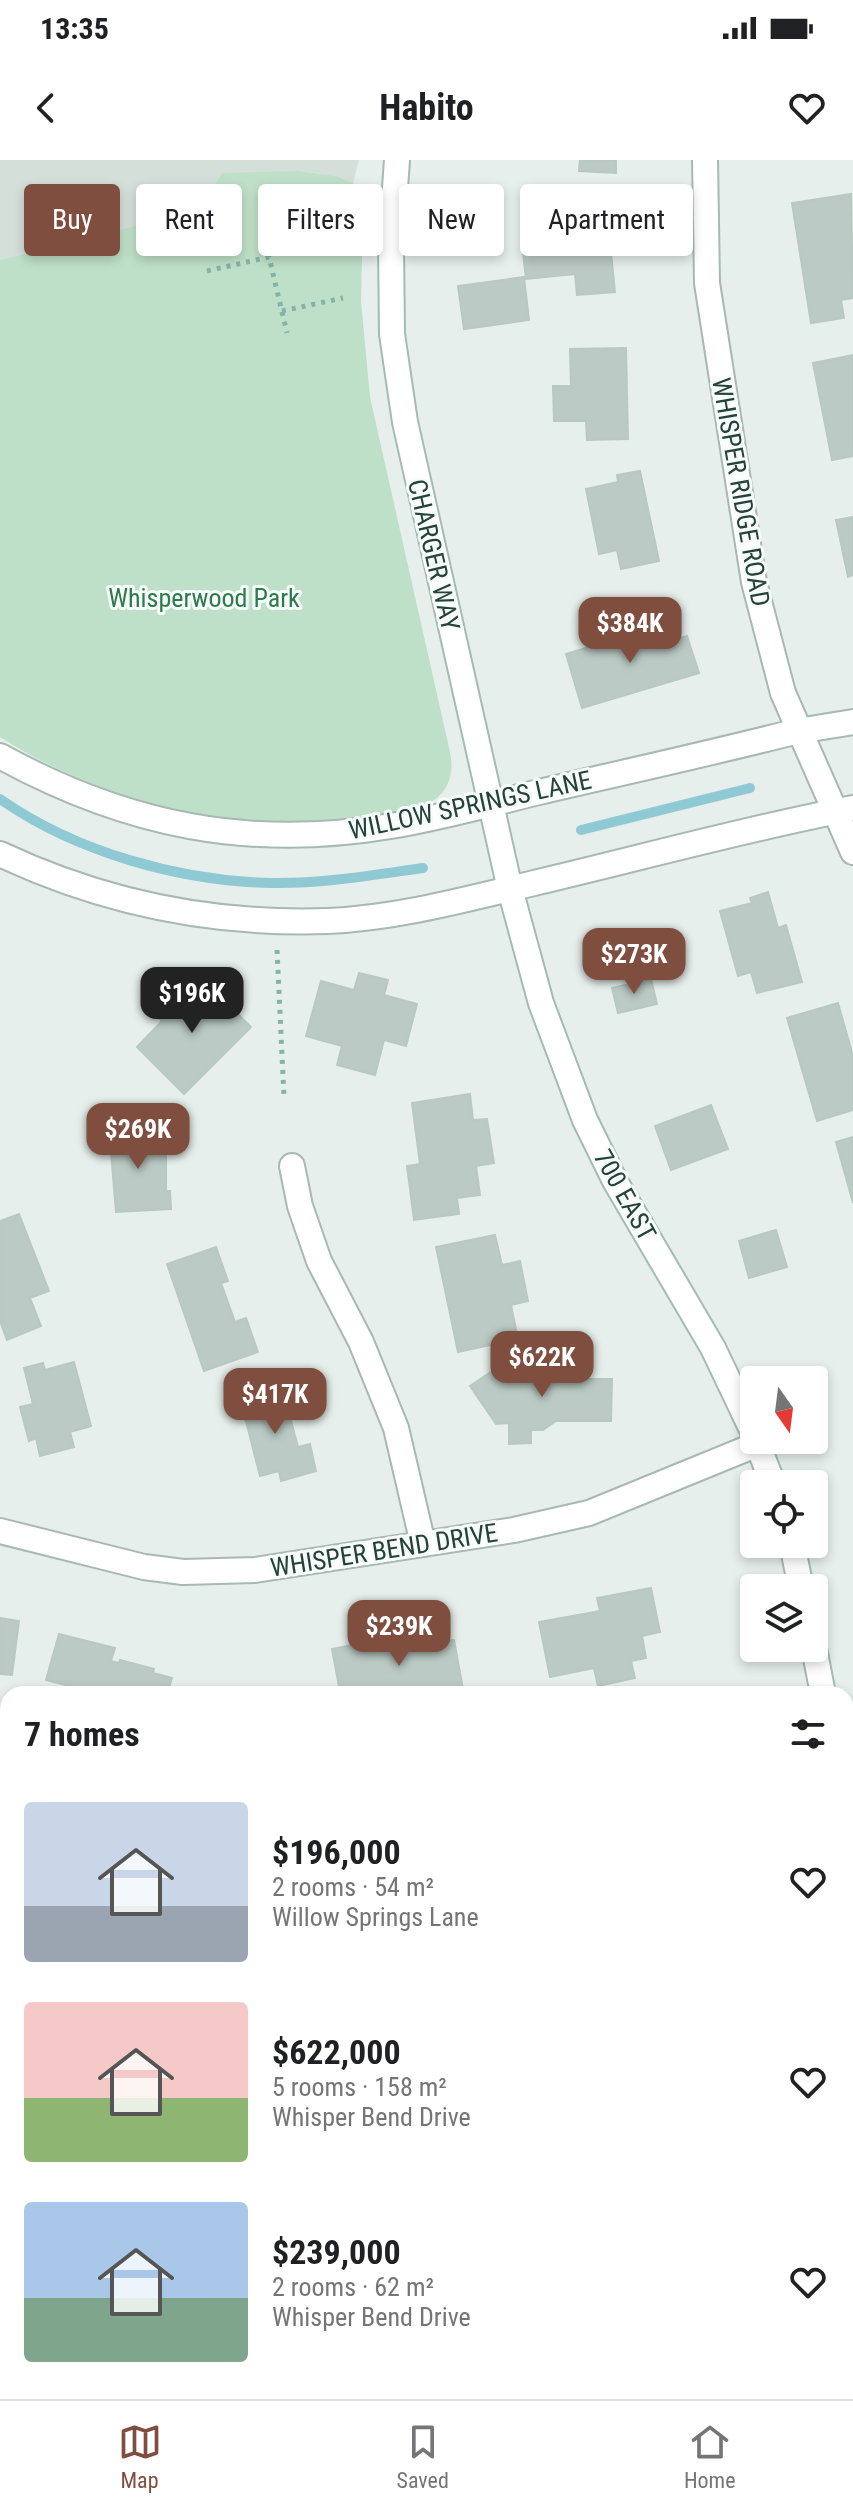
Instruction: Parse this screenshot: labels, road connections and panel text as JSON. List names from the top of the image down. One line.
{"streets":{"street":["WHISPER RIDGE ROAD","CHARGER WAY","WILLOW SPRINGS LANE","700 EAST","WHISPER BEND DRIVE"]},"crossings":[["WHISPER RIDGE ROAD","WILLOW SPRINGS LANE"],["CHARGER WAY","WILLOW SPRINGS LANE"],["CHARGER WAY","700 EAST"]],"parks":["Whisperwood Park"],"north":"bottom","page":{"status":"13:35","header":"Habito","chip":["Buy","Rent","Filters","New","Apartment"],"price":["$384K","$273K","$196K","$269K","$622K","$417K","$239K"],"heading":"7 homes","list":[{"name":"$196,000","note":"2 rooms · 54 m² · Willow Springs Lane"},{"name":"$622,000","note":"5 rooms · 158 m² · Whisper Bend Drive"},{"name":"$239,000","note":"2 rooms · 62 m² · Whisper Bend Drive"}],"tabs":["Map","Saved","Home"]}}
